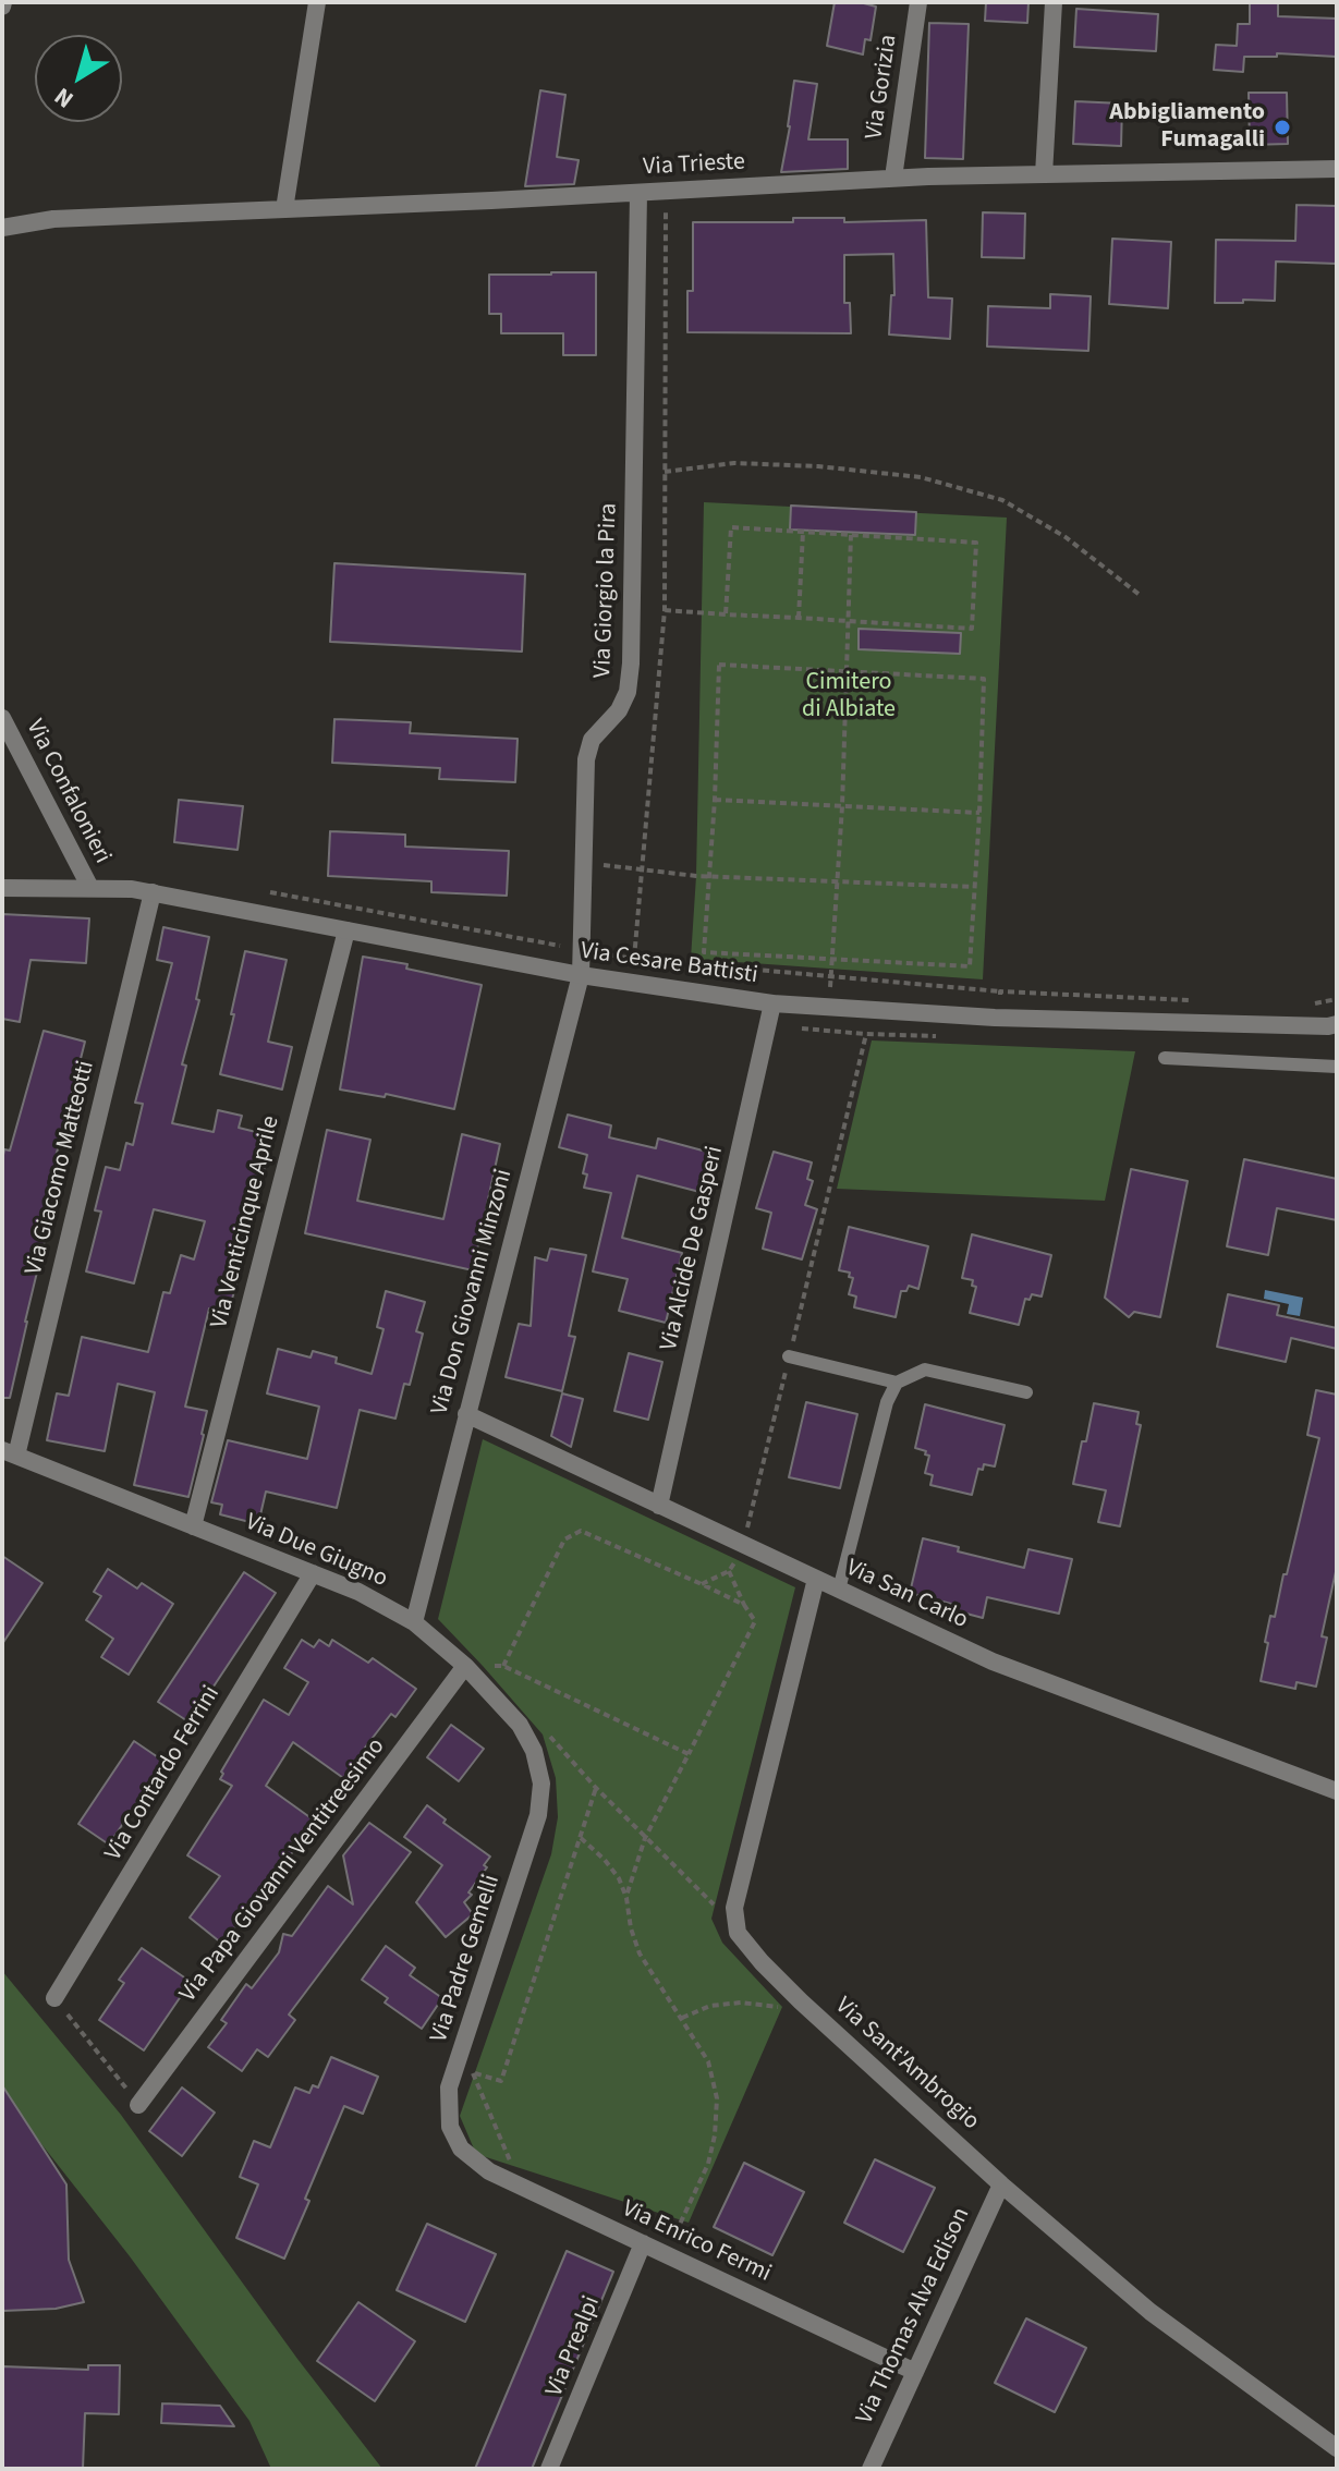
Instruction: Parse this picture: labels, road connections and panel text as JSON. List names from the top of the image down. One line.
{"streets":{"street":["Via Gorizia","Via Trieste","Via Giorgio la Pira","Via Confalonieri","Via Cesare Battisti","Via Giacomo Matteotti","Via Venticinque Aprile","Via Alcide De Gasperi","Via Don Giovanni Minzoni","Via Due Giugno","Via San Carlo","Via Contardo Ferrini","Via Papa Giovanni Ventitreesimo","Via Padre Gemelli","Via Sant'Ambrogio","Via Enrico Fermi","Via Thomas Alva Edison","Via Prealpi"]},"crossings":[["Via Gorizia","Via Trieste"],["Via Trieste","Via Giorgio la Pira"],["Via Giorgio la Pira","Via Cesare Battisti"],["Via Giorgio la Pira","Via Don Giovanni Minzoni"],["Via Confalonieri","Via Cesare Battisti"],["Via Cesare Battisti","Via Giacomo Matteotti"],["Via Cesare Battisti","Via Venticinque Aprile"],["Via Cesare Battisti","Via Alcide De Gasperi"],["Via Cesare Battisti","Via Don Giovanni Minzoni"],["Via Giacomo Matteotti","Via Due Giugno"],["Via Venticinque Aprile","Via Due Giugno"],["Via Alcide De Gasperi","Via San Carlo"],["Via Don Giovanni Minzoni","Via Due Giugno"],["Via Don Giovanni Minzoni","Via San Carlo"],["Via Due Giugno","Via Contardo Ferrini"],["Via Due Giugno","Via Papa Giovanni Ventitreesimo"],["Via Due Giugno","Via Padre Gemelli"],["Via Padre Gemelli","Via Enrico Fermi"],["Via Sant'Ambrogio","Via Thomas Alva Edison"],["Via Enrico Fermi","Via Thomas Alva Edison"],["Via Enrico Fermi","Via Prealpi"]],"parks":["Cimitero di Albiate"],"places":["Abbigliamento Fumagalli"],"north":"bottom left"}
